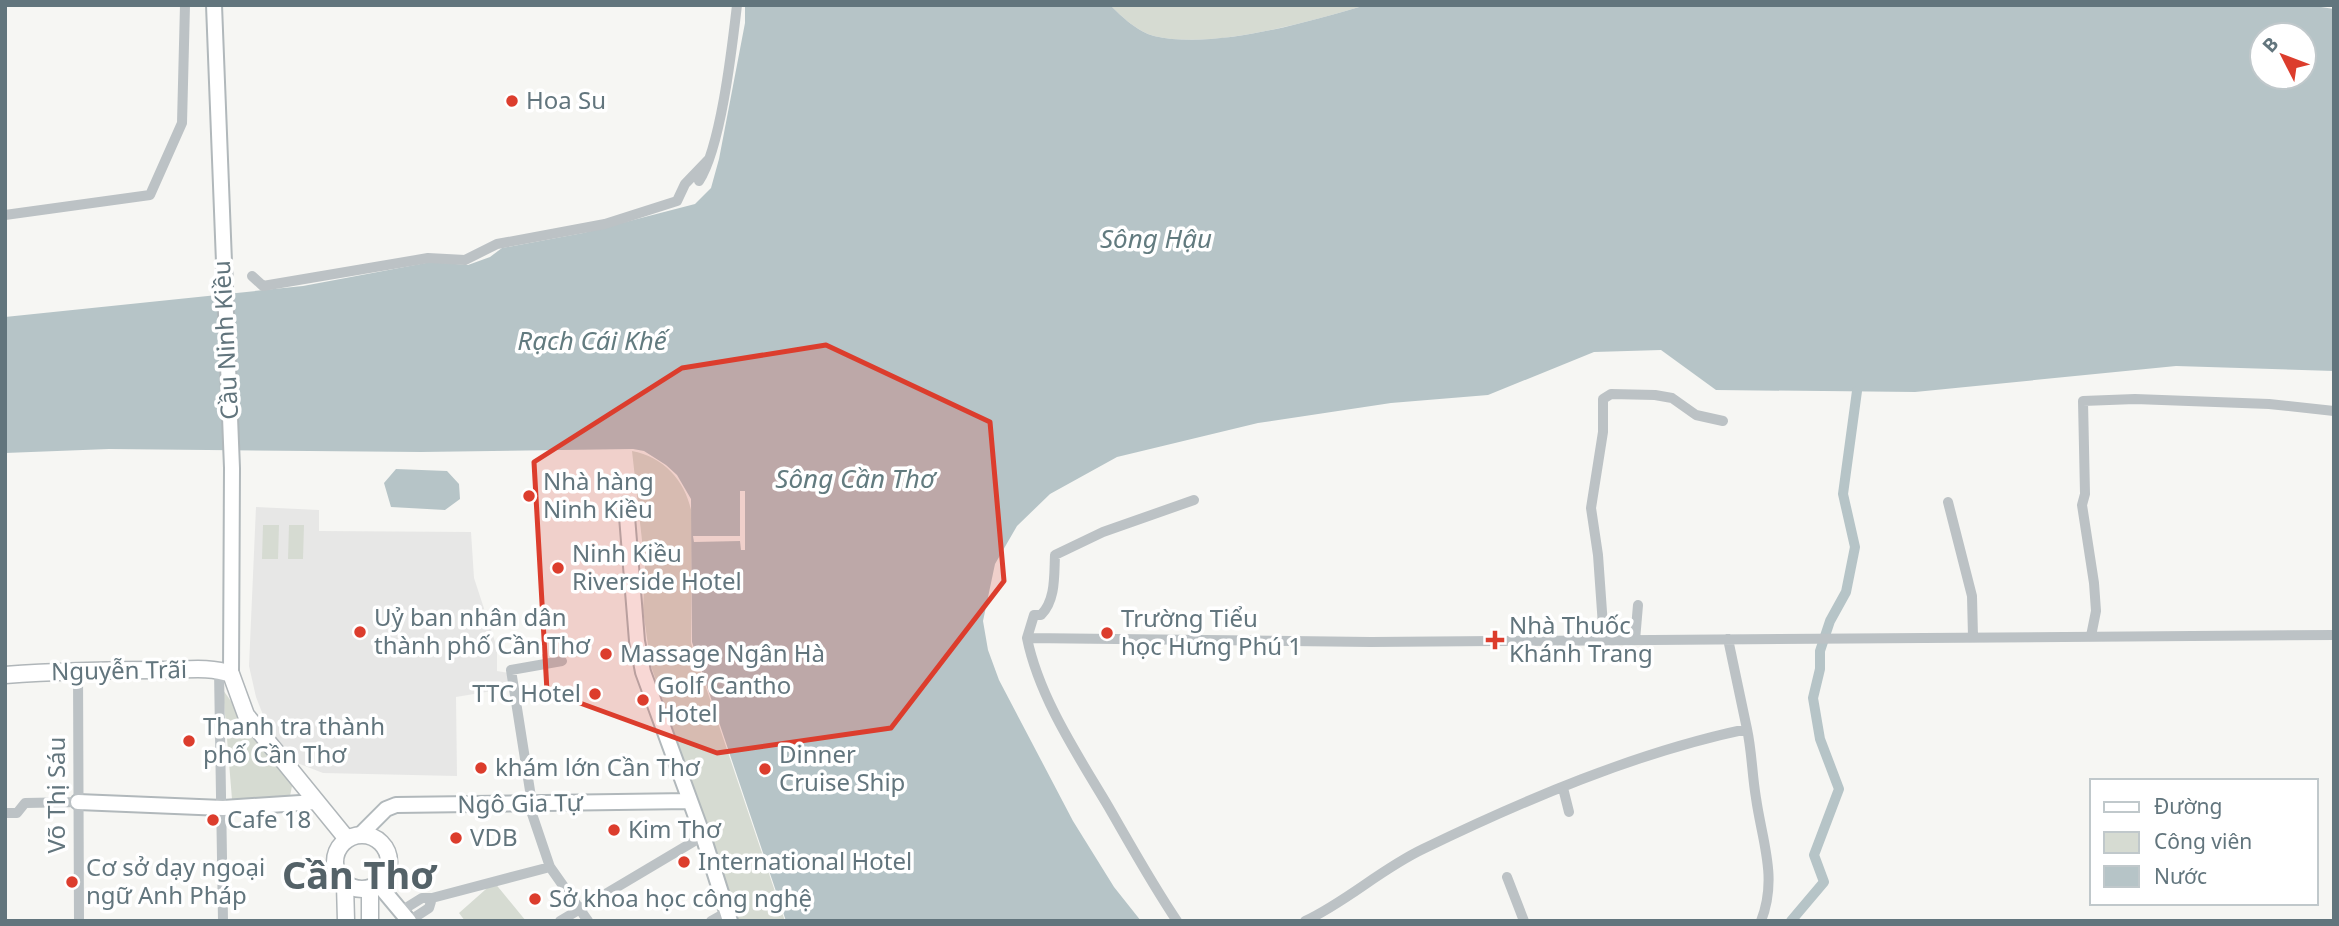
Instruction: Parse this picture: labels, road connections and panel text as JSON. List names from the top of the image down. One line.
{"streets":{"main road":["Nguyễn Trãi"],"street":["Cầu Ninh Kiều","Võ Thị Sáu","Ngô Gia Tự"]},"crossings":[["Cầu Ninh Kiều","Nguyễn Trãi"],["Nguyễn Trãi","Võ Thị Sáu"]],"districts":["Cần Thơ"],"water":["Sông Hậu","Rạch Cái Khế","Sông Cần Thơ"],"places":{"other":["Hoa Su","Nhà hàng Ninh Kiều","Ninh Kiều Riverside Hotel","Uỷ ban nhân dân thành phố Cần Thơ","Trường Tiểu học Hưng Phú 1","Massage Ngân Hà","TTC Hotel","Golf Cantho Hotel","Thanh tra thành phố Cần Thơ","khám lớn Cần Thơ","Dinner Cruise Ship","Cafe 18","Kim Thơ","VDB","International Hotel","Cơ sở dạy ngoại ngữ Anh Pháp","Sở khoa học công nghệ"],"health":["Nhà Thuốc Khánh Trang"]},"legend":["Đường","Công viên","Nước"],"north":"top left"}
